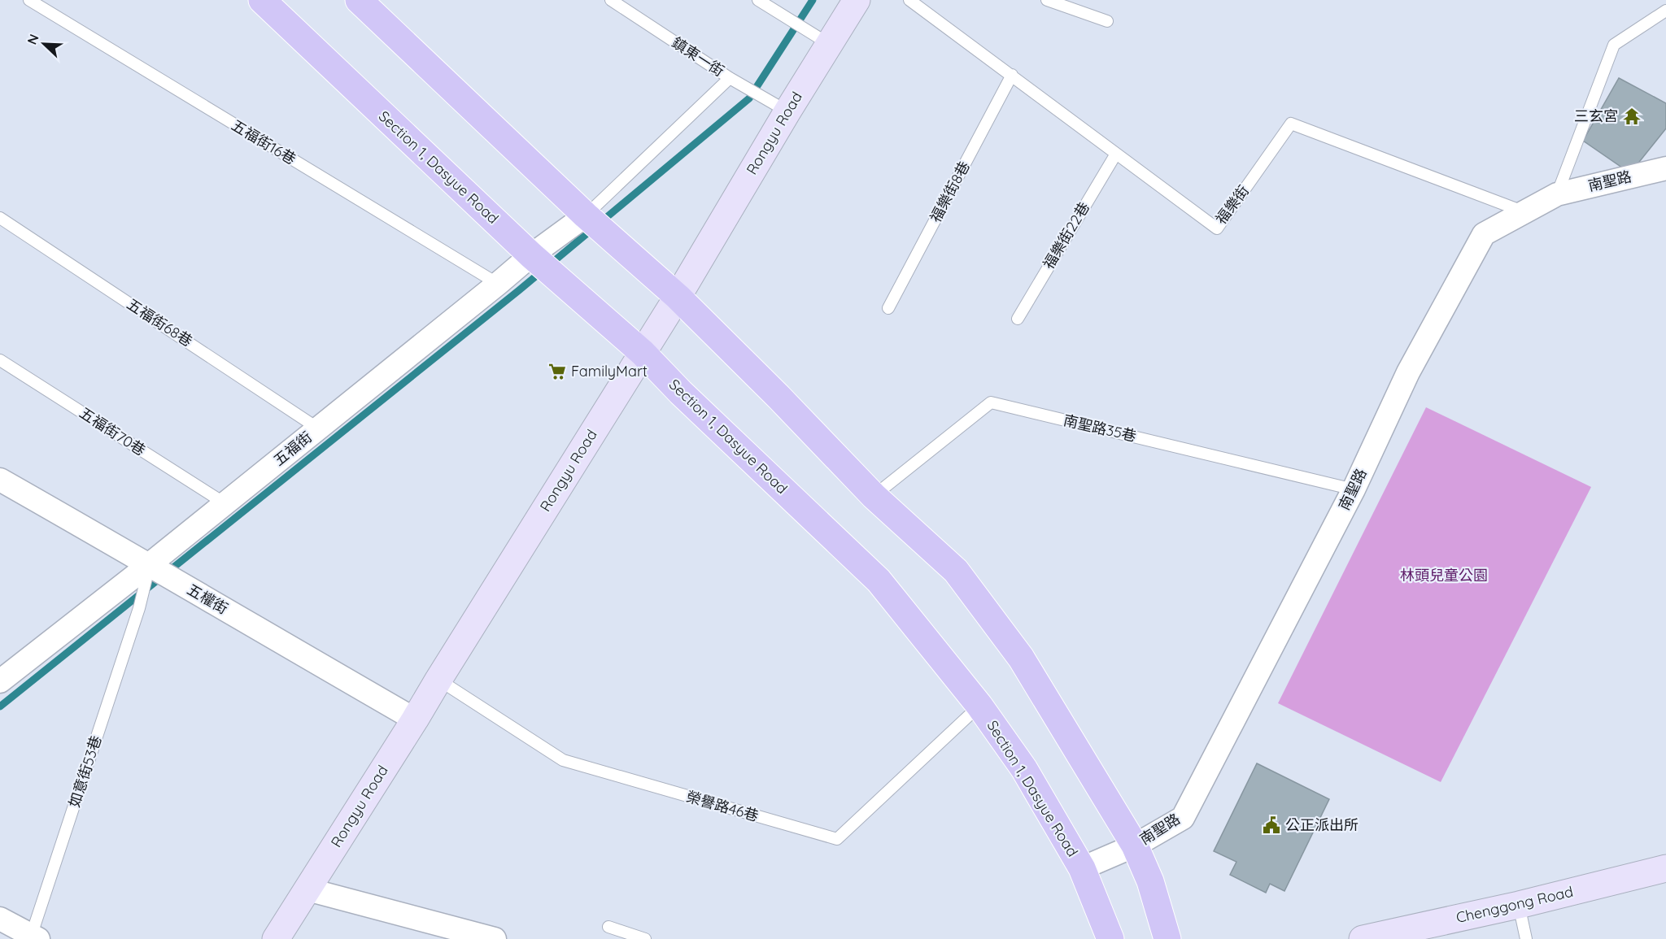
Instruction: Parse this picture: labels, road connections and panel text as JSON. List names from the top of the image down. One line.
{"streets":{"main road":["Section 1, Dasyue Road"],"street":["Rongyu Road","南聖路","五福街","五權街","Chenggong Road"],"lane":["鎮東一街","五福街16巷","福樂街8巷","福樂街","福樂街22巷","五福街68巷","南聖路35巷","五福街70巷","如意街53巷","榮譽路46巷"]},"crossings":[["鎮東一街","Rongyu Road"],["Rongyu Road","Section 1, Dasyue Road"],["Rongyu Road","五權街"],["Rongyu Road","榮譽路46巷"],["五福街16巷","五福街"],["Section 1, Dasyue Road","南聖路"],["Section 1, Dasyue Road","五福街"],["Section 1, Dasyue Road","榮譽路46巷"],["南聖路","福樂街"],["南聖路","南聖路35巷"],["福樂街8巷","福樂街"],["福樂街","福樂街22巷"],["五福街68巷","五福街"],["五福街70巷","五福街"],["五福街","五權街"],["五福街","如意街53巷"],["五權街","如意街53巷"]],"parks":["林頭兒童公園"],"places":{"temple":["三玄宮"],"supermarket":["FamilyMart"],"public building":["公正派出所"]},"north":"top left"}
